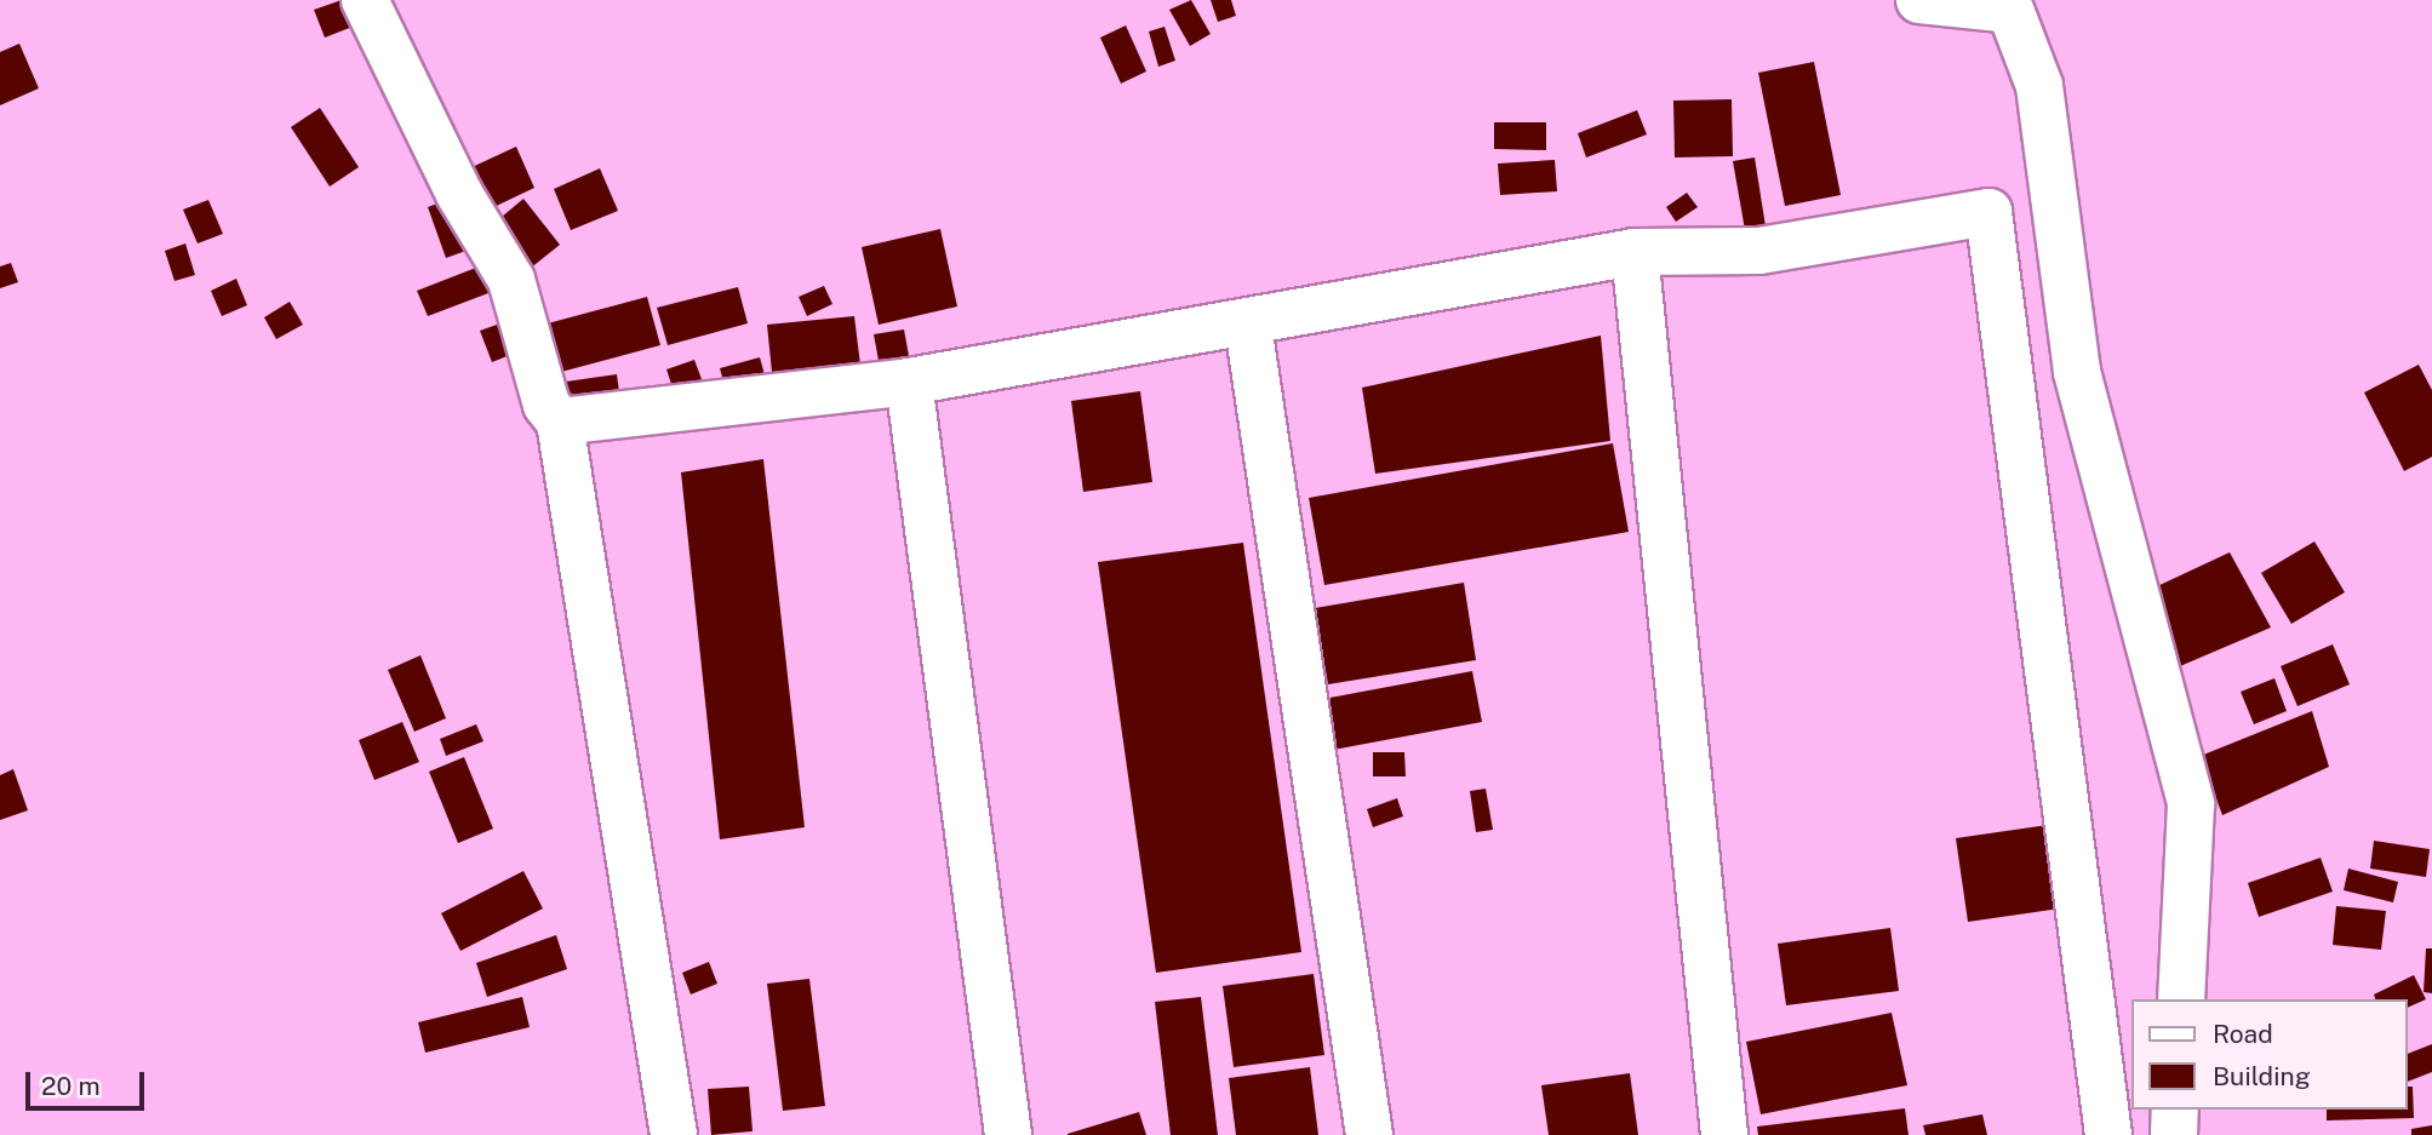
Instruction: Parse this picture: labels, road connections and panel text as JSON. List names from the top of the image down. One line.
{"legend":["Road","Building"],"scale_bar":"20 m"}
